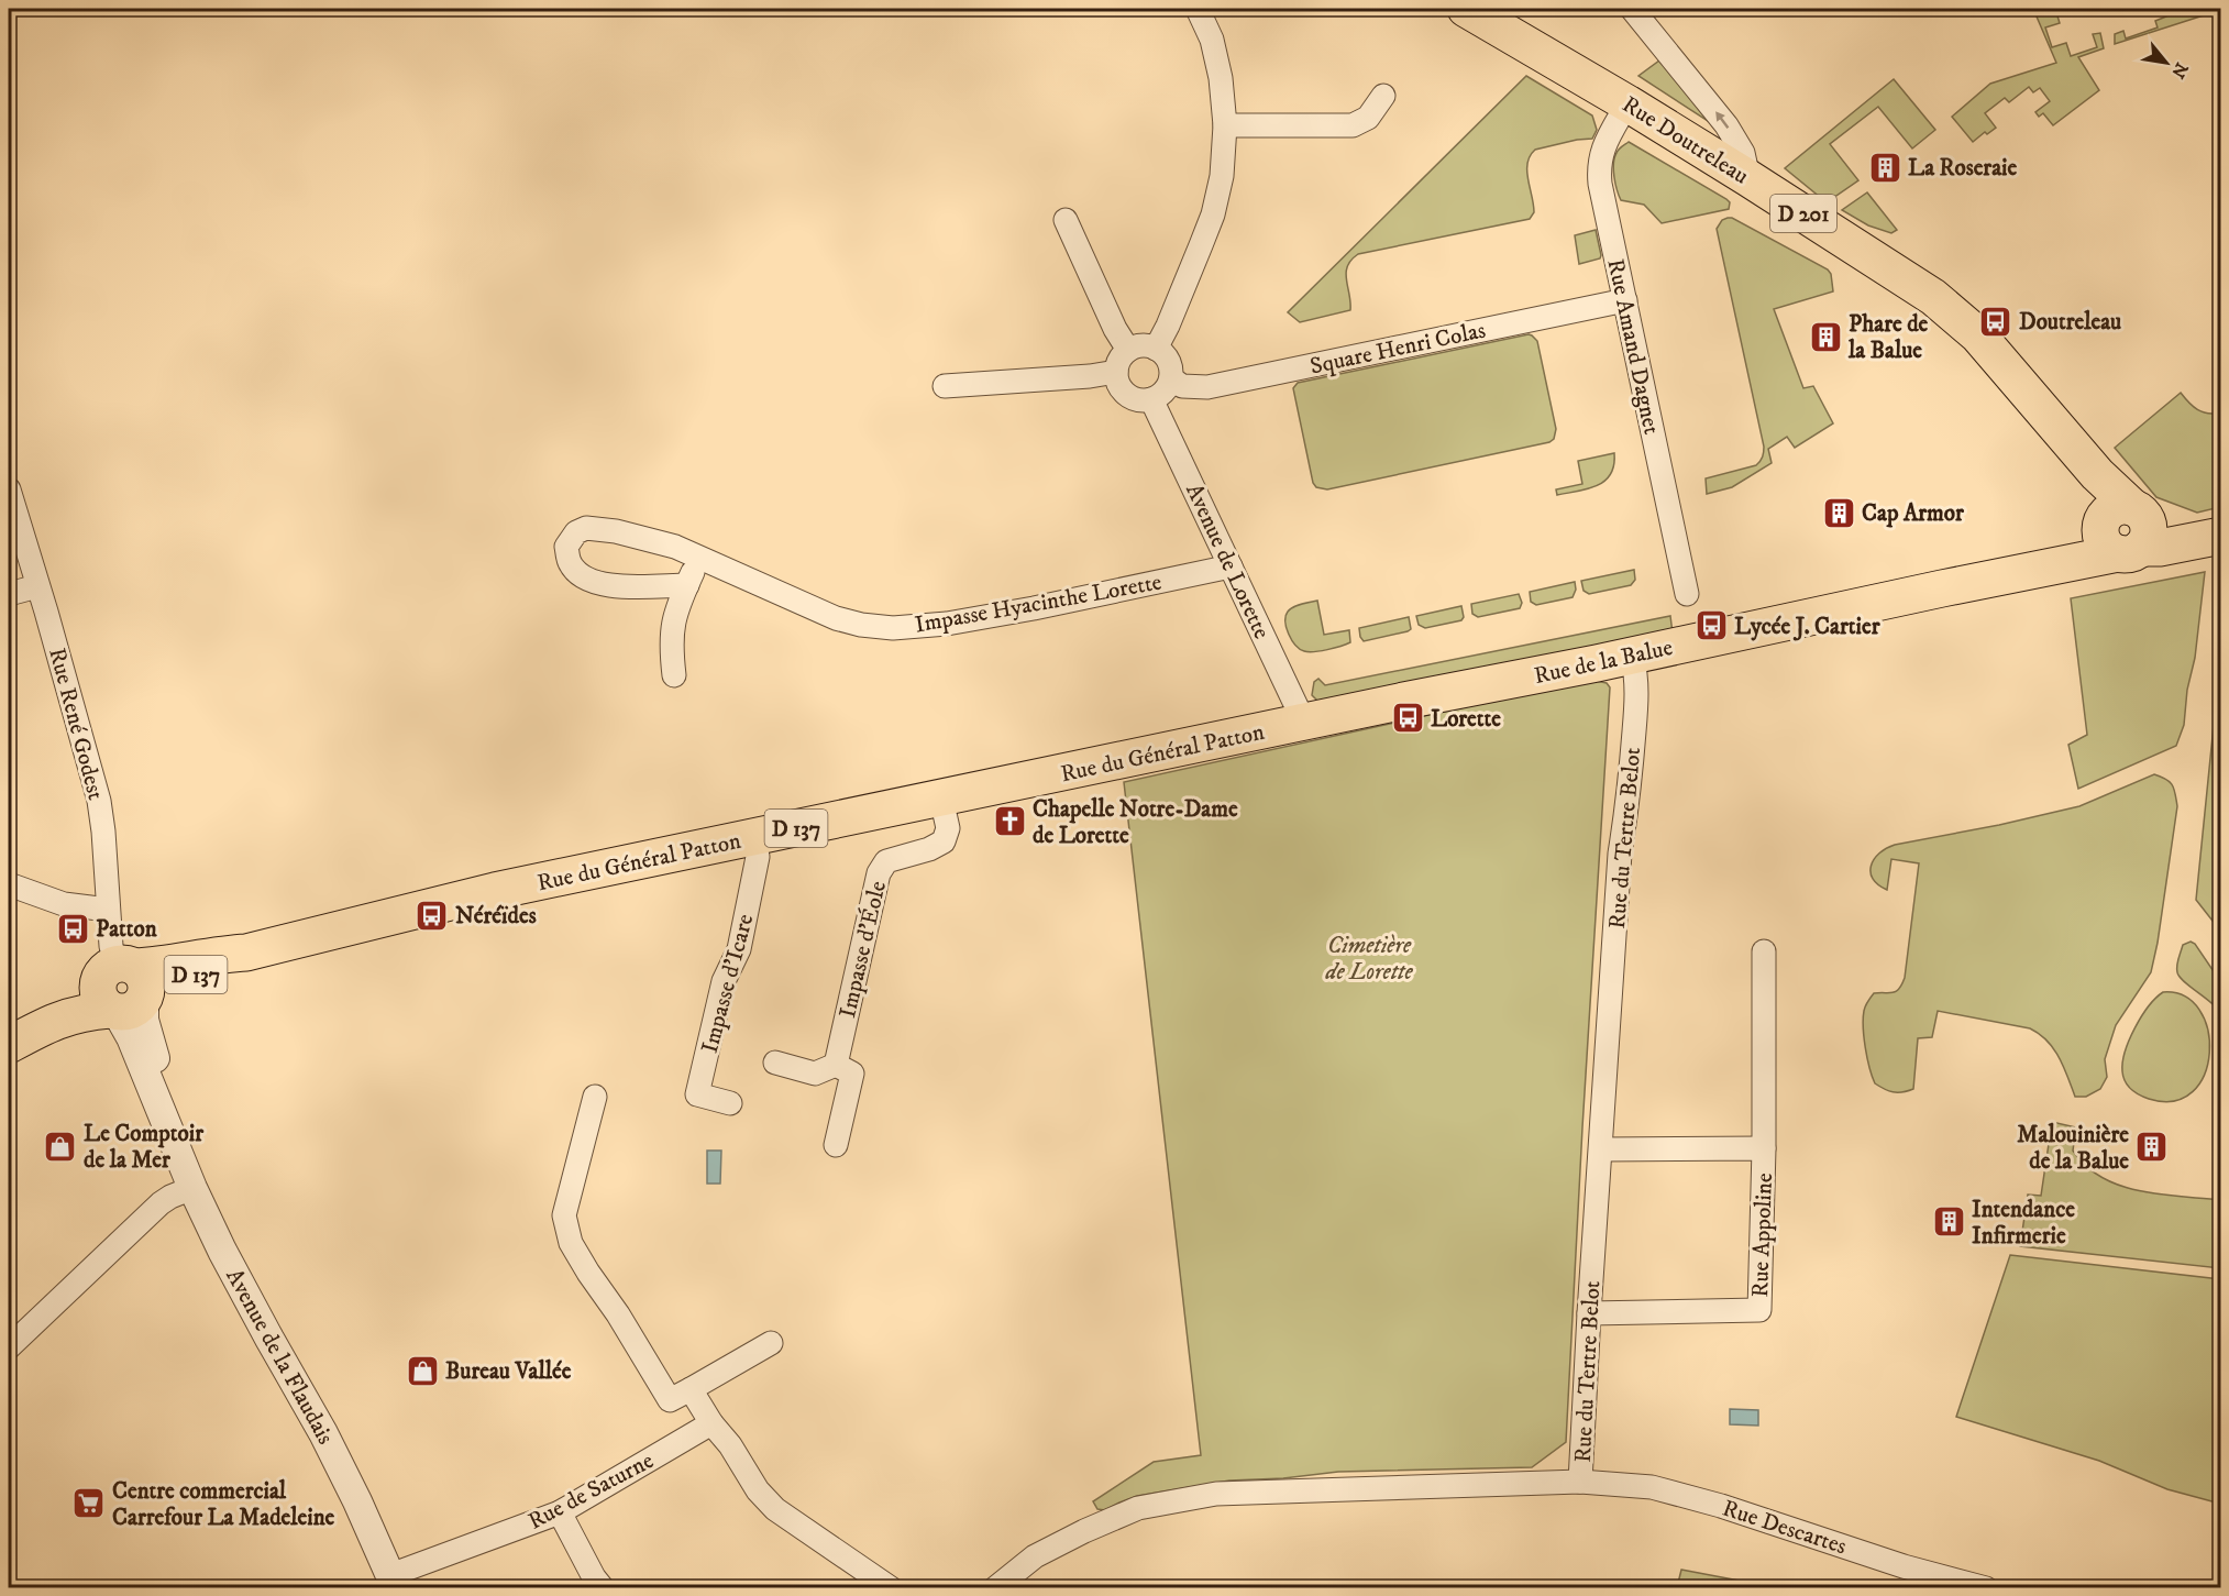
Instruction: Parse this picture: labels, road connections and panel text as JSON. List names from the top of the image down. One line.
{"streets":{"main road":["Rue Doutreleau","D 201","Rue de la Balue","Rue du Général Patton","D 137"],"street":["Rue Amand Dagnet","Square Henri Colas","Avenue de Lorette","Impasse Hyacinthe Lorette","Rue René Godest","Rue du Tertre Belot","Impasse d'Éole","Impasse d'Icare","Rue Appoline","Avenue de la Flaudais","Rue de Saturne","Rue Descartes"]},"crossings":[["Rue Doutreleau","Rue Amand Dagnet"],["Rue Doutreleau","Rue de la Balue"],["Rue Amand Dagnet","Square Henri Colas"],["Square Henri Colas","Avenue de Lorette"],["Avenue de Lorette","Impasse Hyacinthe Lorette"],["Avenue de Lorette","Rue de la Balue"],["Avenue de Lorette","Rue du Général Patton"],["Rue de la Balue","Rue du Général Patton"],["Rue de la Balue","Rue du Tertre Belot"],["Rue René Godest","Rue du Général Patton"],["Rue René Godest","Avenue de la Flaudais"],["Rue du Général Patton","Impasse d'Éole"],["Rue du Général Patton","Impasse d'Icare"],["Rue du Général Patton","Avenue de la Flaudais"],["Rue du Tertre Belot","Rue Appoline"],["Rue du Tertre Belot","Rue Descartes"],["Avenue de la Flaudais","Rue de Saturne"]],"parks":["Cimetière de Lorette"],"places":{"building":["La Roseraie","Phare de la Balue","Cap Armor","Malouinière de la Balue","Intendance Infirmerie"],"bus stop":["Doutreleau","Lycée J. Cartier","Lorette","Néréïdes","Patton"],"church":["Chapelle Notre-Dame de Lorette"],"shop":["Le Comptoir de la Mer","Bureau Vallée"],"supermarket":["Centre commercial Carrefour La Madeleine"]},"north":"bottom right"}
